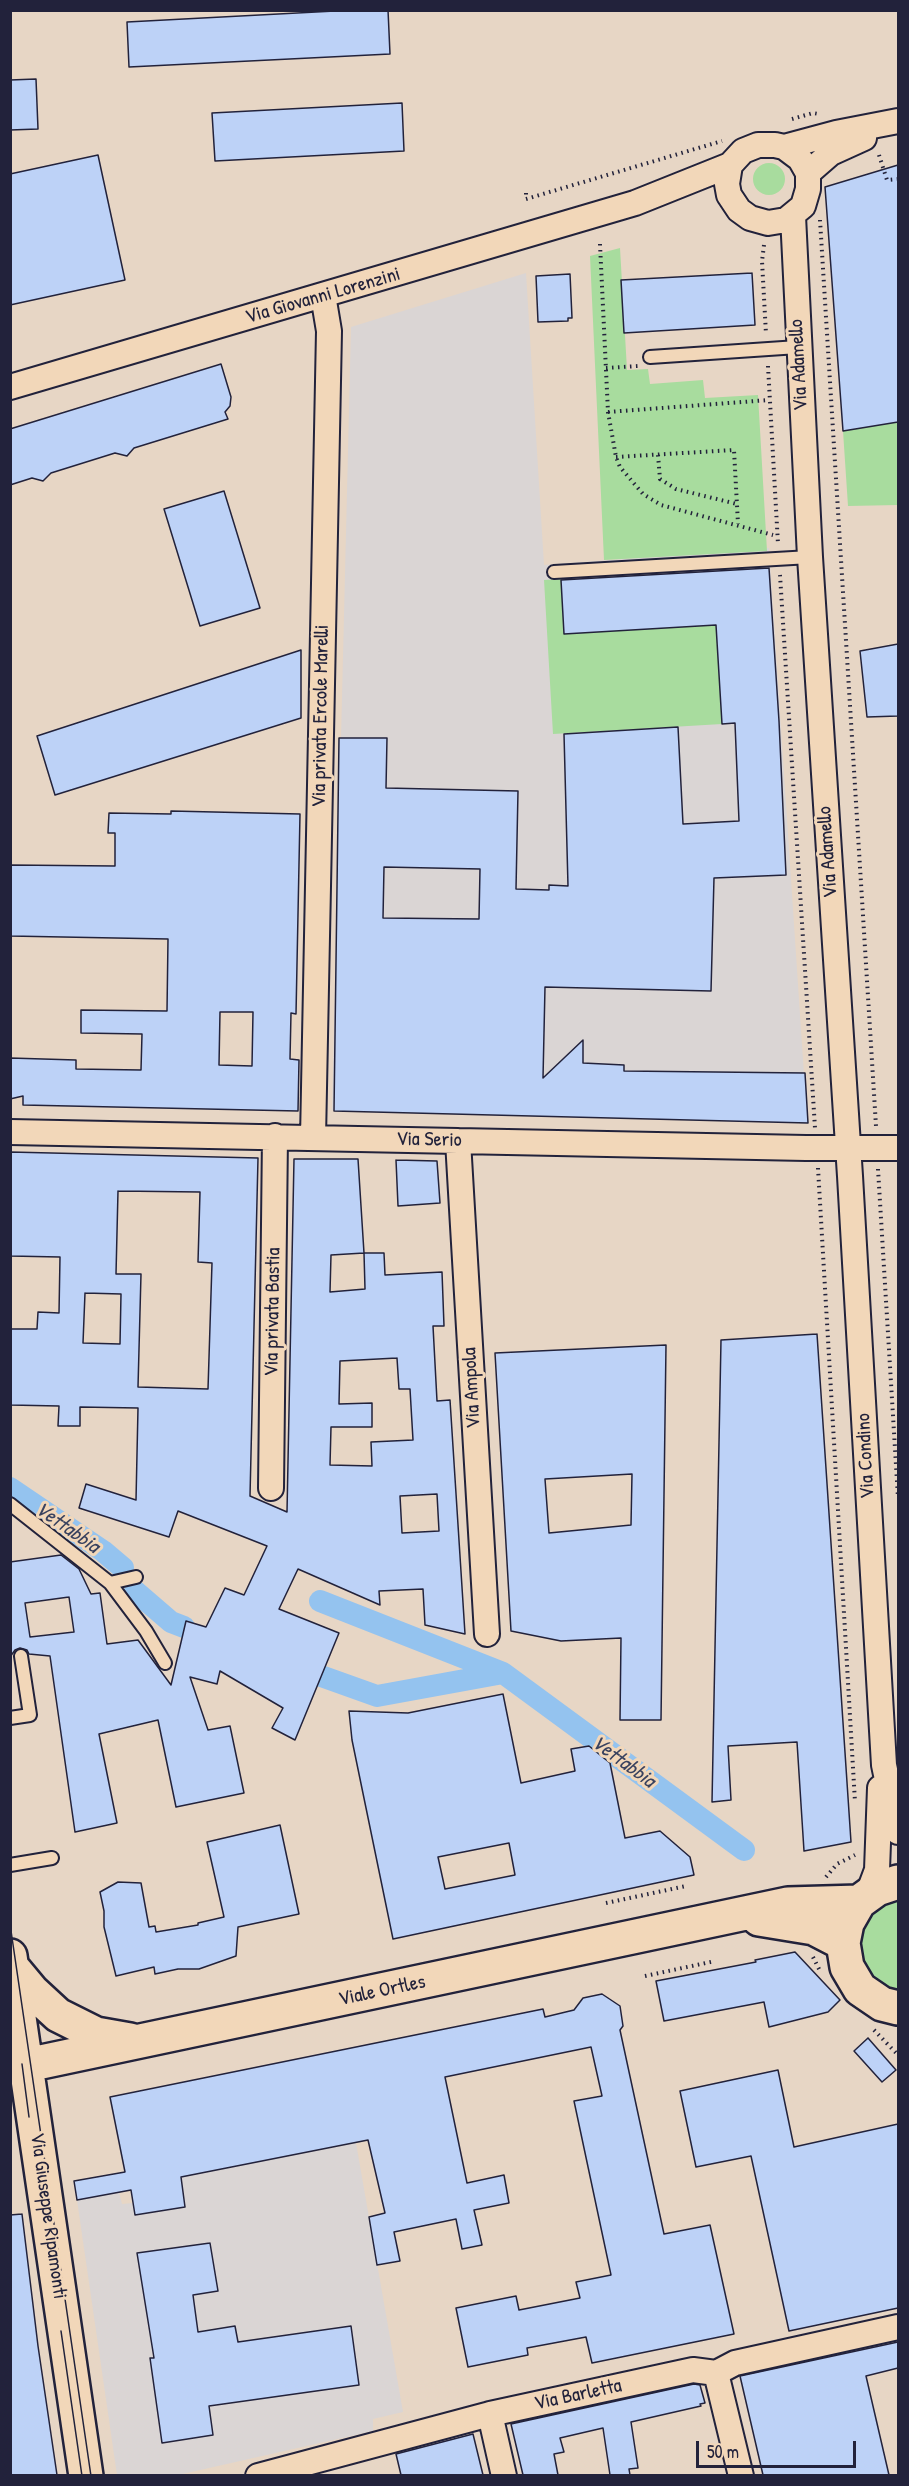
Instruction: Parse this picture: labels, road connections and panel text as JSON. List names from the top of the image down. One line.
{"streets":{"street":["Via Giovanni Lorenzini","Via Adamello","Via privata Ercole Marelli","Via Serio","Via privata Bastia","Via Ampola","Via Condino","Viale Ortles","Via Giuseppe Ripamonti","Via Barletta"]},"crossings":[["Via Giovanni Lorenzini","Via privata Ercole Marelli"],["Via Adamello","Via Serio"],["Via Adamello","Via Condino"],["Via privata Ercole Marelli","Via Serio"],["Via Serio","Via privata Bastia"],["Via Serio","Via Ampola"],["Via Serio","Via Condino"],["Via Condino","Viale Ortles"],["Viale Ortles","Via Giuseppe Ripamonti"]],"water":["Vettabbia"],"scale_bar":"50 m"}
